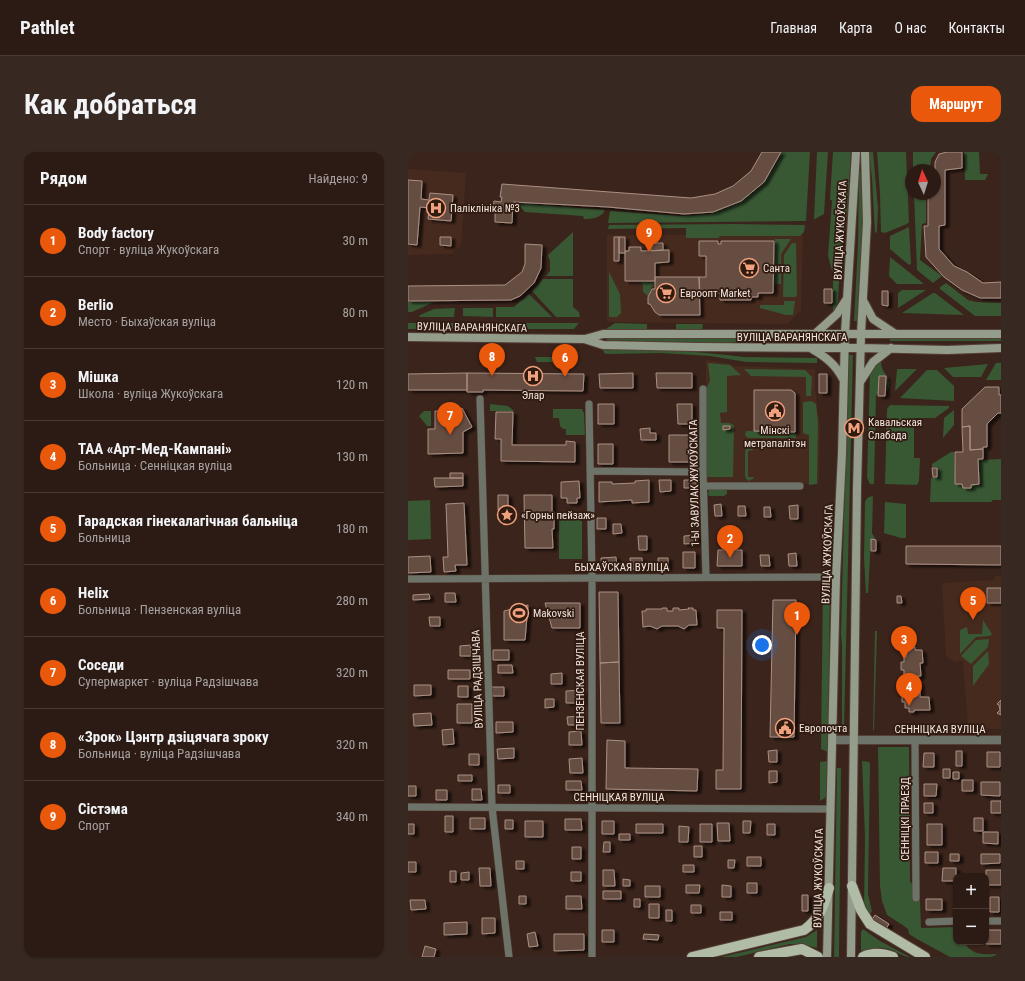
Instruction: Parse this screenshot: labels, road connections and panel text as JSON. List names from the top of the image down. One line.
{"streets":{"main road":["ВУЛІЦА ЖУКОЎСКАГА","ВУЛІЦА ВАРАНЯНСКАГА"],"street":["1-Ы ЗАВУЛАК ЖУКОЎСКАГА","БЫХАЎСКАЯ ВУЛІЦА","ВУЛІЦА РАДЗІШЧАВА","ПЕНЗЕНСКАЯ ВУЛІЦА","СЕННІЦКАЯ ВУЛІЦА","СЕННІЦКІ ПРАЕЗД"]},"crossings":[["ВУЛІЦА ЖУКОЎСКАГА","ВУЛІЦА ВАРАНЯНСКАГА"],["ВУЛІЦА ЖУКОЎСКАГА","БЫХАЎСКАЯ ВУЛІЦА"],["ВУЛІЦА ЖУКОЎСКАГА","СЕННІЦКАЯ ВУЛІЦА"],["1-Ы ЗАВУЛАК ЖУКОЎСКАГА","БЫХАЎСКАЯ ВУЛІЦА"],["БЫХАЎСКАЯ ВУЛІЦА","ВУЛІЦА РАДЗІШЧАВА"],["БЫХАЎСКАЯ ВУЛІЦА","ПЕНЗЕНСКАЯ ВУЛІЦА"],["ВУЛІЦА РАДЗІШЧАВА","СЕННІЦКАЯ ВУЛІЦА"],["ПЕНЗЕНСКАЯ ВУЛІЦА","СЕННІЦКАЯ ВУЛІЦА"],["СЕННІЦКАЯ ВУЛІЦА","СЕННІЦКІ ПРАЕЗД"]],"places":{"hospital":["Паліклініка №3","Элар"],"supermarket":["Санта","Евроопт Market"],"public building":["Мінскі метрапалітэн","Европочта"],"metro station":["Кавальская Слабада"],"place":["«Горны пейзаж»"],"sports":["Makovski"]},"north":"top","page":{"header":"Pathlet","nav":["Главная","Карта","О нас","Контакты"],"buttons":"Маршрут","title":"Как добраться","heading":["Рядом","Найдено: 9"],"list":[{"mark":"1","name":"Body factory","note":"Спорт · вуліца Жукоўскага","value":"30 m"},{"mark":"2","name":"Berlio","note":"Место · Быхаўская вуліца","value":"80 m"},{"mark":"3","name":"Мішка","note":"Школа · вуліца Жукоўскага","value":"120 m"},{"mark":"4","name":"ТАА «Арт-Мед-Кампані»","note":"Больница · Сенніцкая вуліца","value":"130 m"},{"mark":"5","name":"Гарадская гінекалагічная бальніца","note":"Больница","value":"180 m"},{"mark":"6","name":"Helix","note":"Больница · Пензенская вуліца","value":"280 m"},{"mark":"7","name":"Соседи","note":"Супермаркет · вуліца Радзішчава","value":"320 m"},{"mark":"8","name":"«Зрок» Цэнтр дзіцячага зроку","note":"Больница · вуліца Радзішчава","value":"320 m"},{"mark":"9","name":"Сістэма","note":"Спорт","value":"340 m"}],"pins":["9","8","6","7","2","5","1","3","4"],"map_buttons":["+","−"]}}
